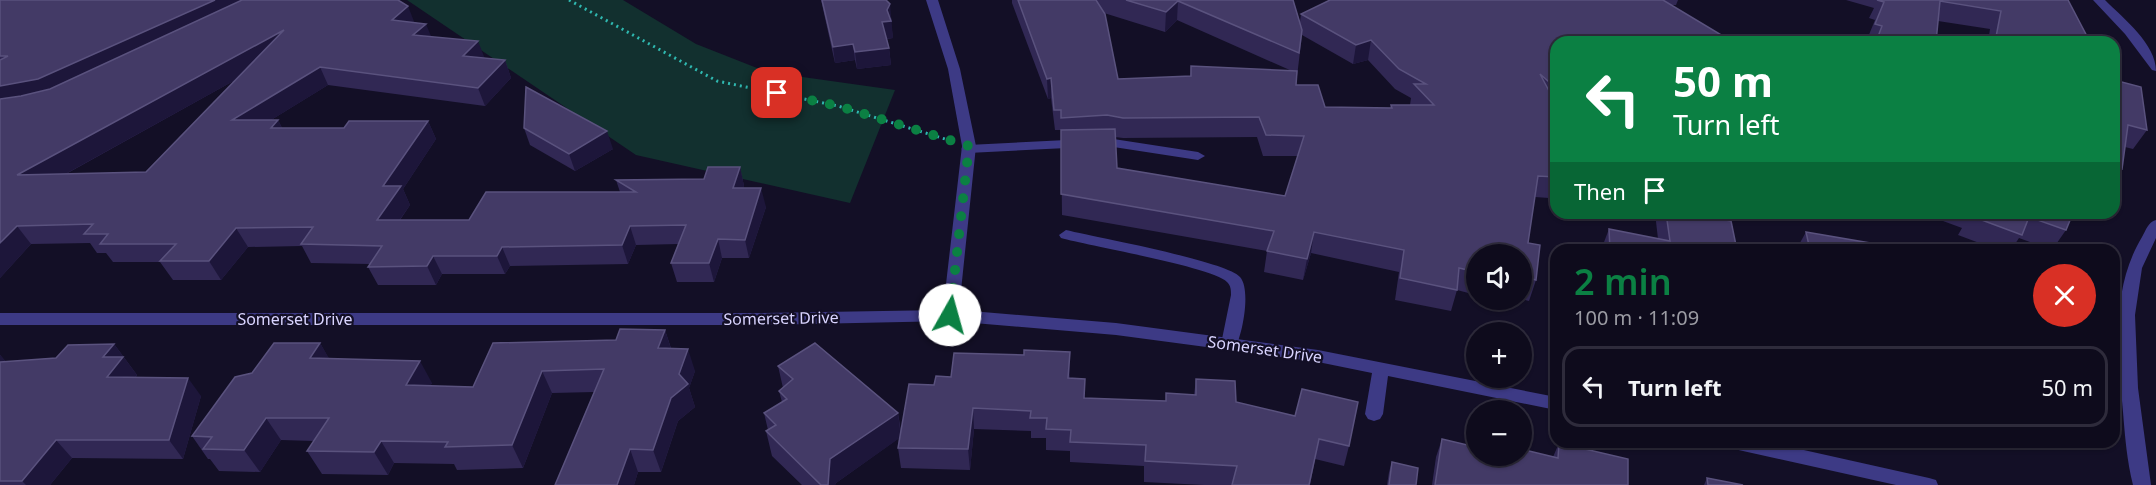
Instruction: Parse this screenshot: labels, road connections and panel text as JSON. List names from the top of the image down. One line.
{"streets":{"street":["Somerset Drive"]},"page":{"turn":["50 m","Turn left"],"then":"Then","map_buttons":["+","−"],"heading":["2 min","100 m · 11:09"],"list":[{"name":"Turn left","value":"50 m"}]}}
